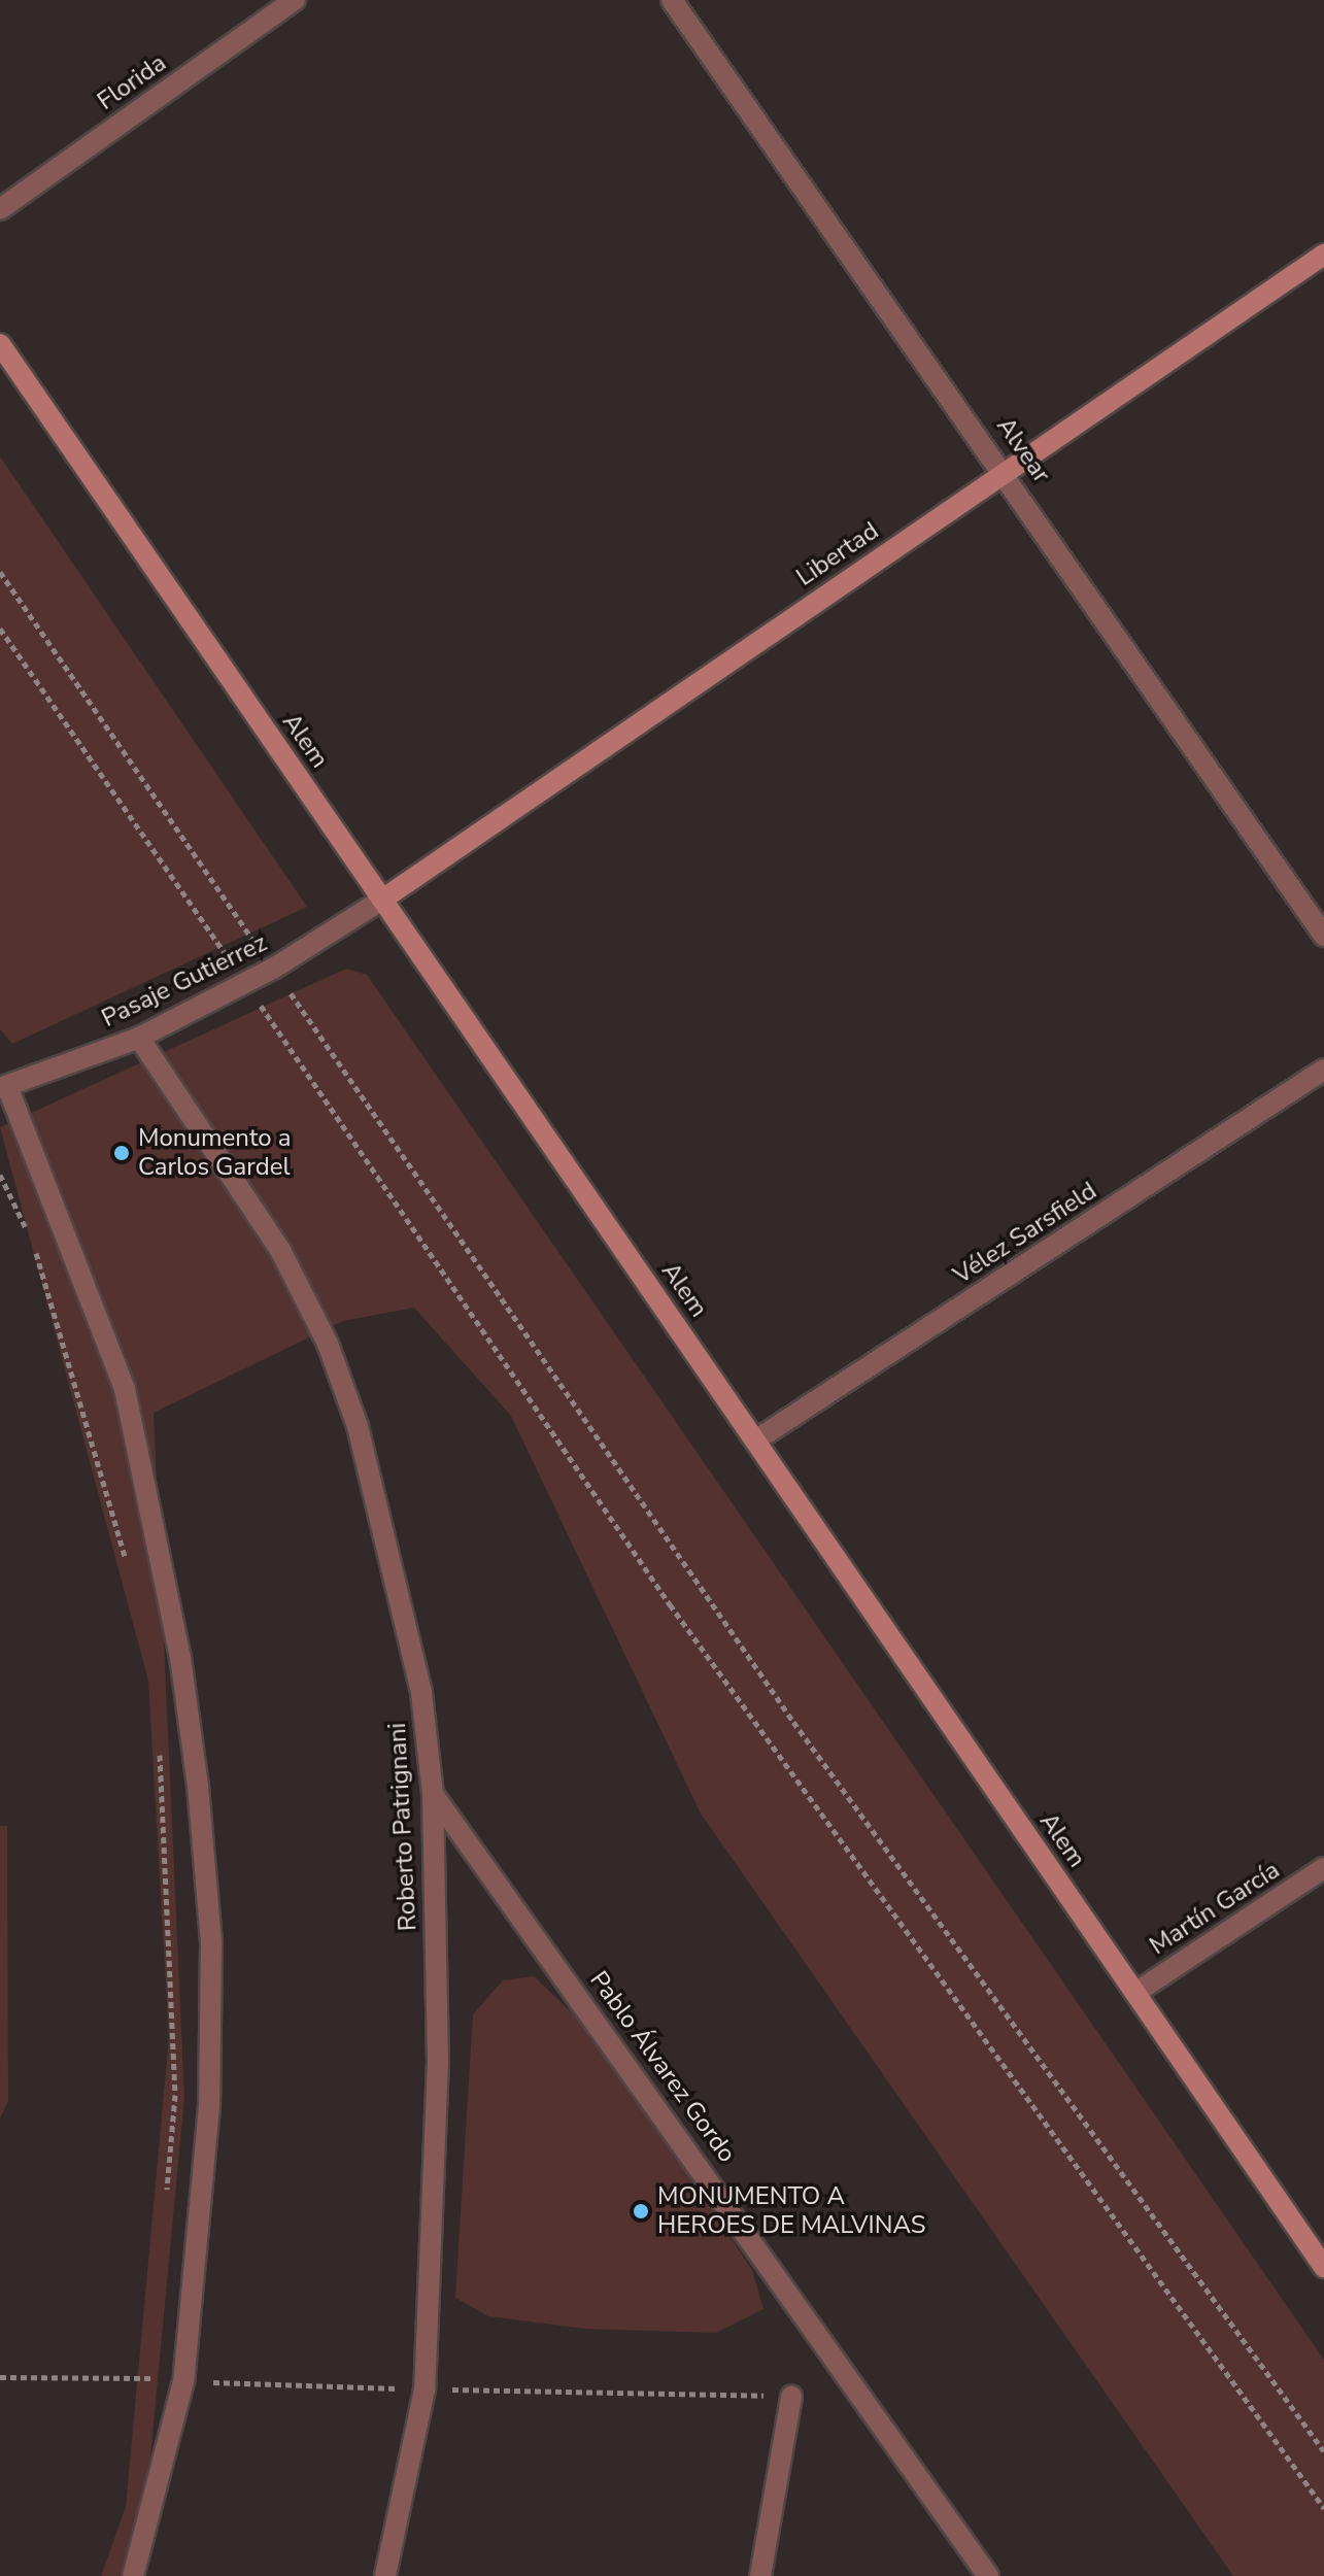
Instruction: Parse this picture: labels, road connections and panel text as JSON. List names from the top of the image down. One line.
{"streets":{"main road":["Libertad","Alem"],"street":["Florida","Alvear","Pasaje Gutierrez","Vélez Sarsfield","Roberto Patrignani","Martín García","Pablo Álvarez Gordo"]},"crossings":[["Alvear","Libertad"],["Libertad","Alem"],["Libertad","Pasaje Gutierrez"],["Alem","Pasaje Gutierrez"],["Alem","Vélez Sarsfield"],["Alem","Martín García"],["Pasaje Gutierrez","Roberto Patrignani"],["Roberto Patrignani","Pablo Álvarez Gordo"]],"places":["Monumento a Carlos Gardel","MONUMENTO A HEROES DE MALVINAS"]}
